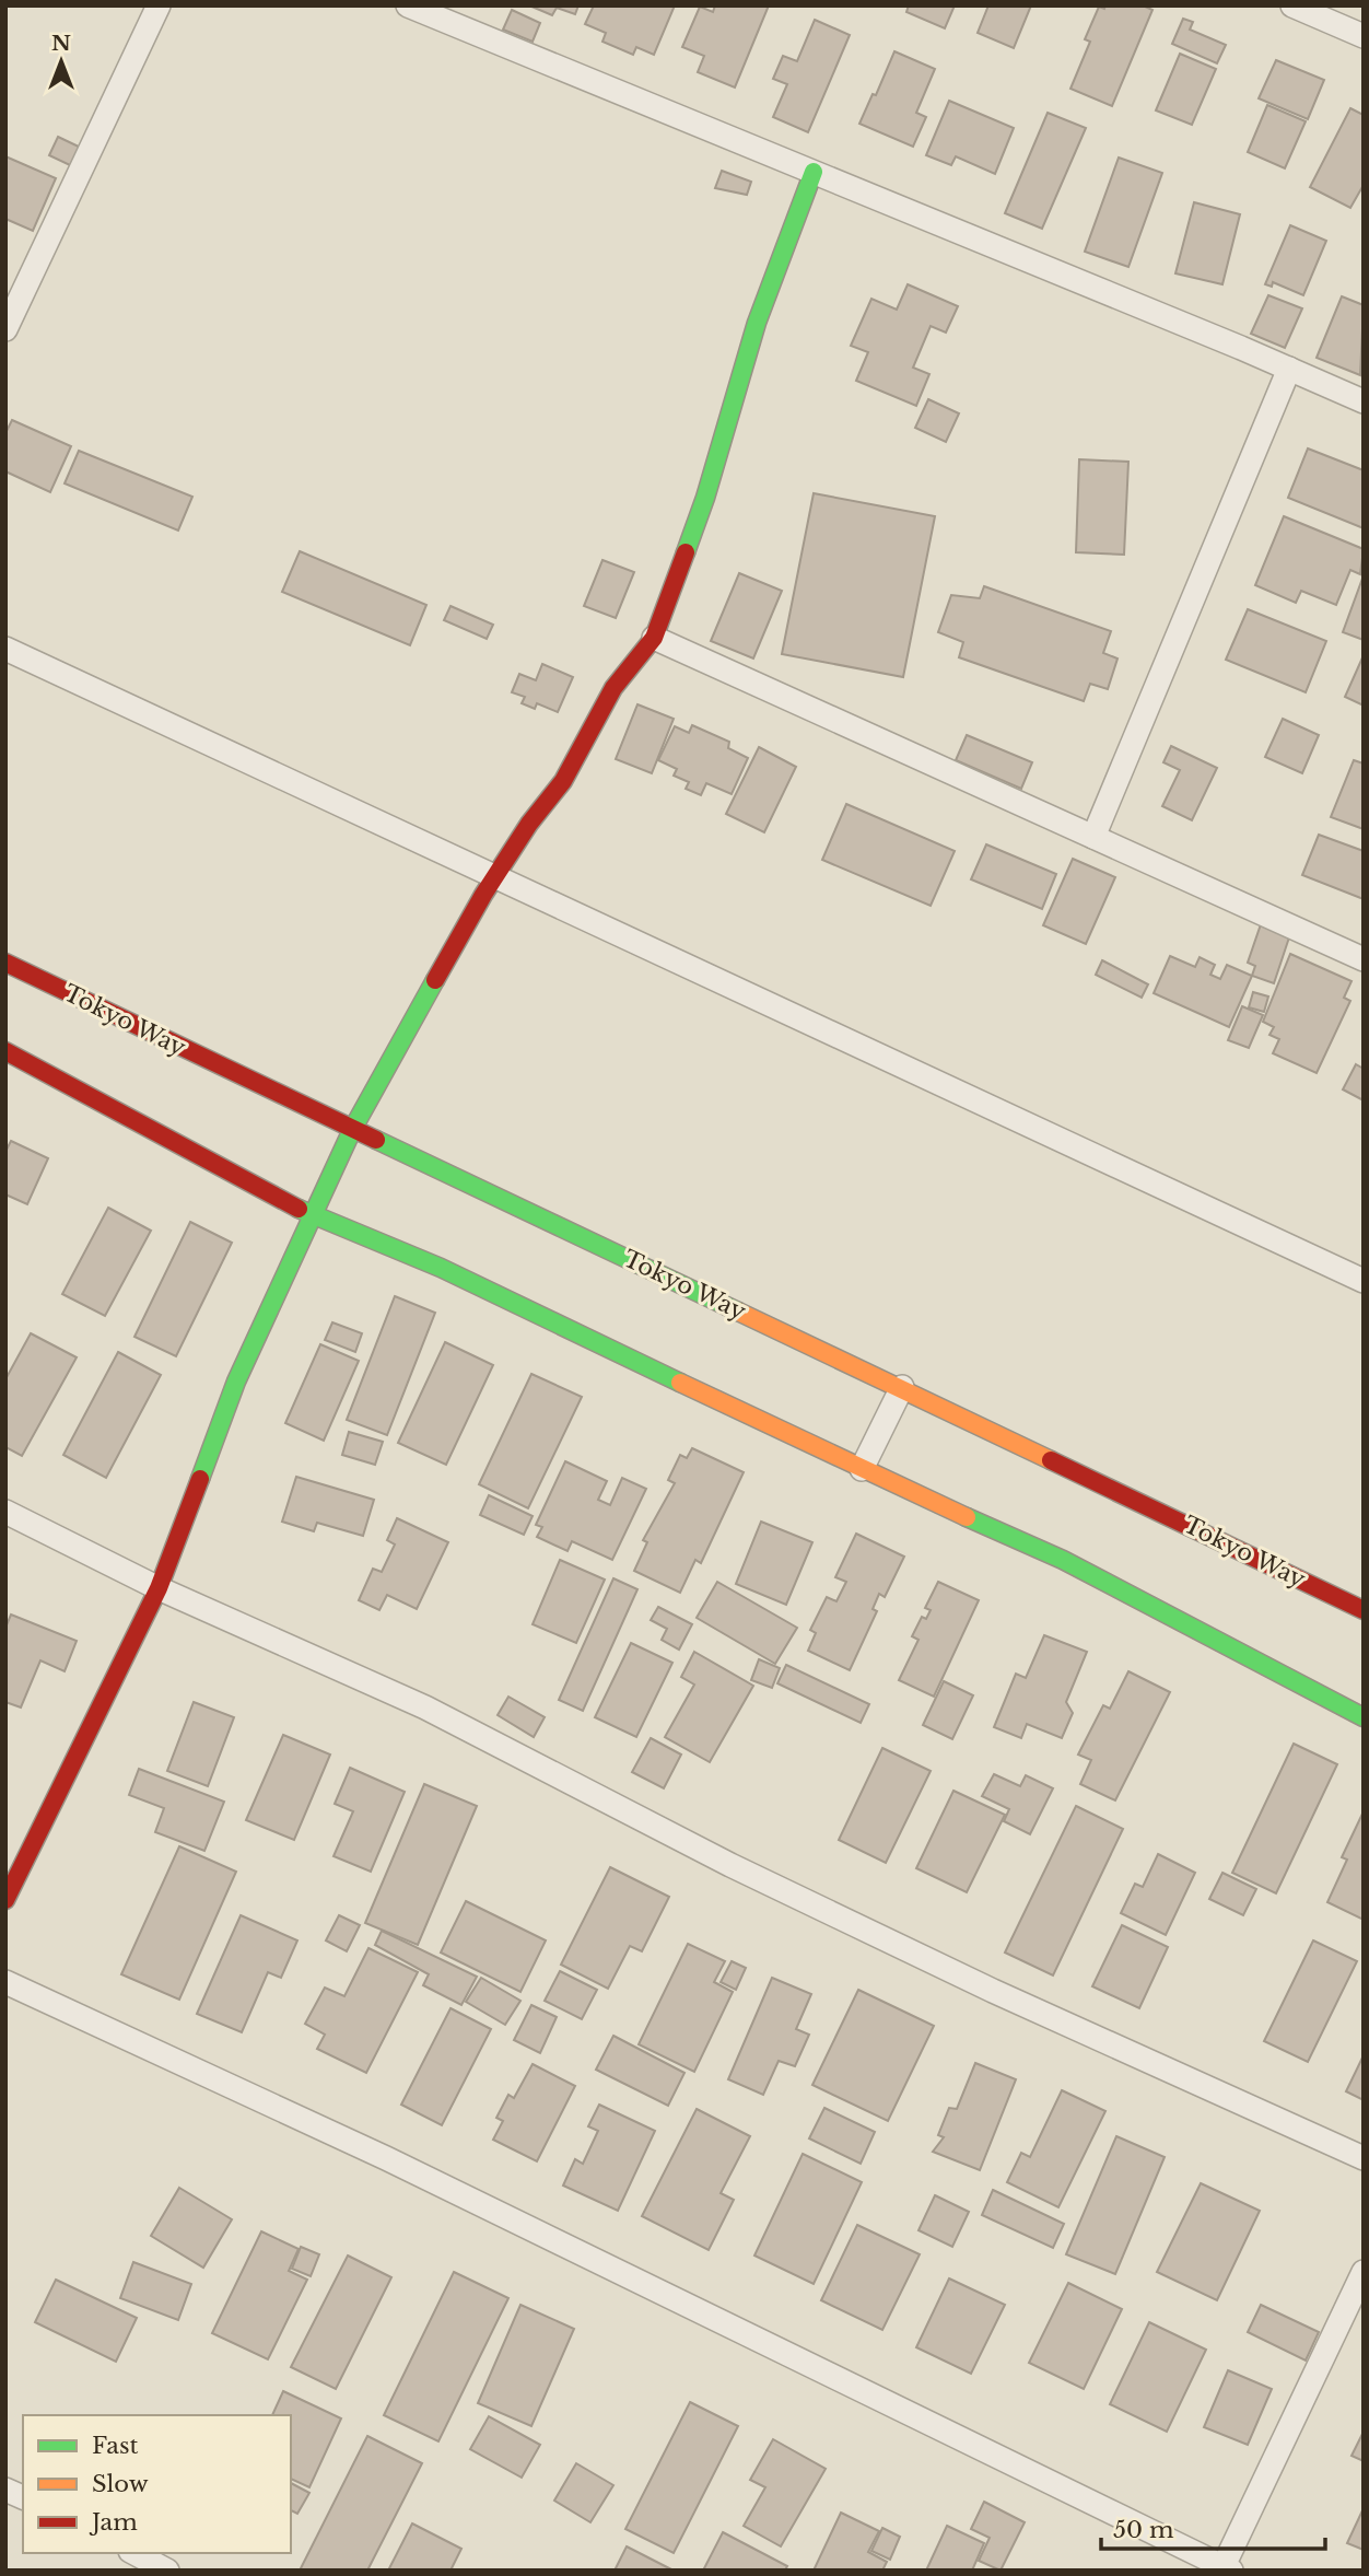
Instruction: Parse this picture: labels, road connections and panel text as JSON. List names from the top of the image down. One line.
{"streets":{"street":["Tokyo Way"]},"legend":["Fast","Slow","Jam"],"scale_bar":"50 m","north":"top"}
